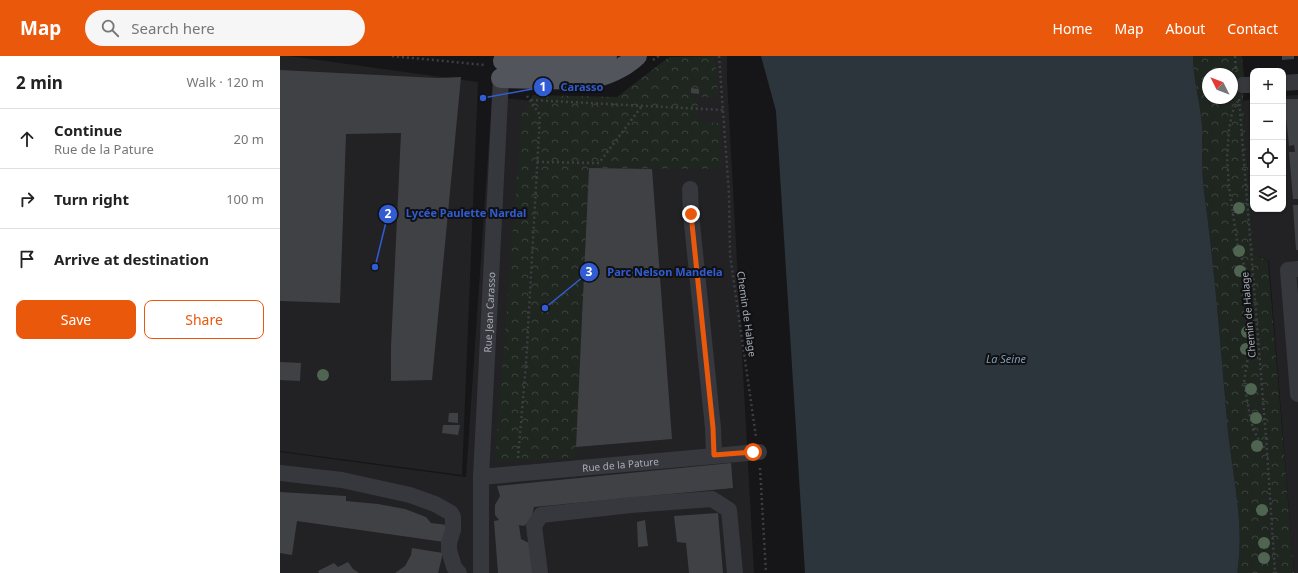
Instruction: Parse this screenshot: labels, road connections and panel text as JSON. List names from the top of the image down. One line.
{"streets":{"street":["Rue Jean Carasso","Rue de la Pature"],"path":["Chemin de Halage"]},"crossings":[["Rue Jean Carasso","Rue de la Pature"],["Chemin de Halage","Rue de la Pature"]],"water":["La Seine"],"places":["Carasso","Lycée Paulette Nardal","Parc Nelson Mandela"],"north":"top left","page":{"header":"Map","search":"Search here","nav":["Home","Map","About","Contact"],"heading":["2 min","Walk · 120 m"],"map_buttons":["+","−"],"list":[["Continue","Rue de la Pature","20 m"],["Turn right","100 m"],"Arrive at destination"],"buttons":["Save","Share"]}}
